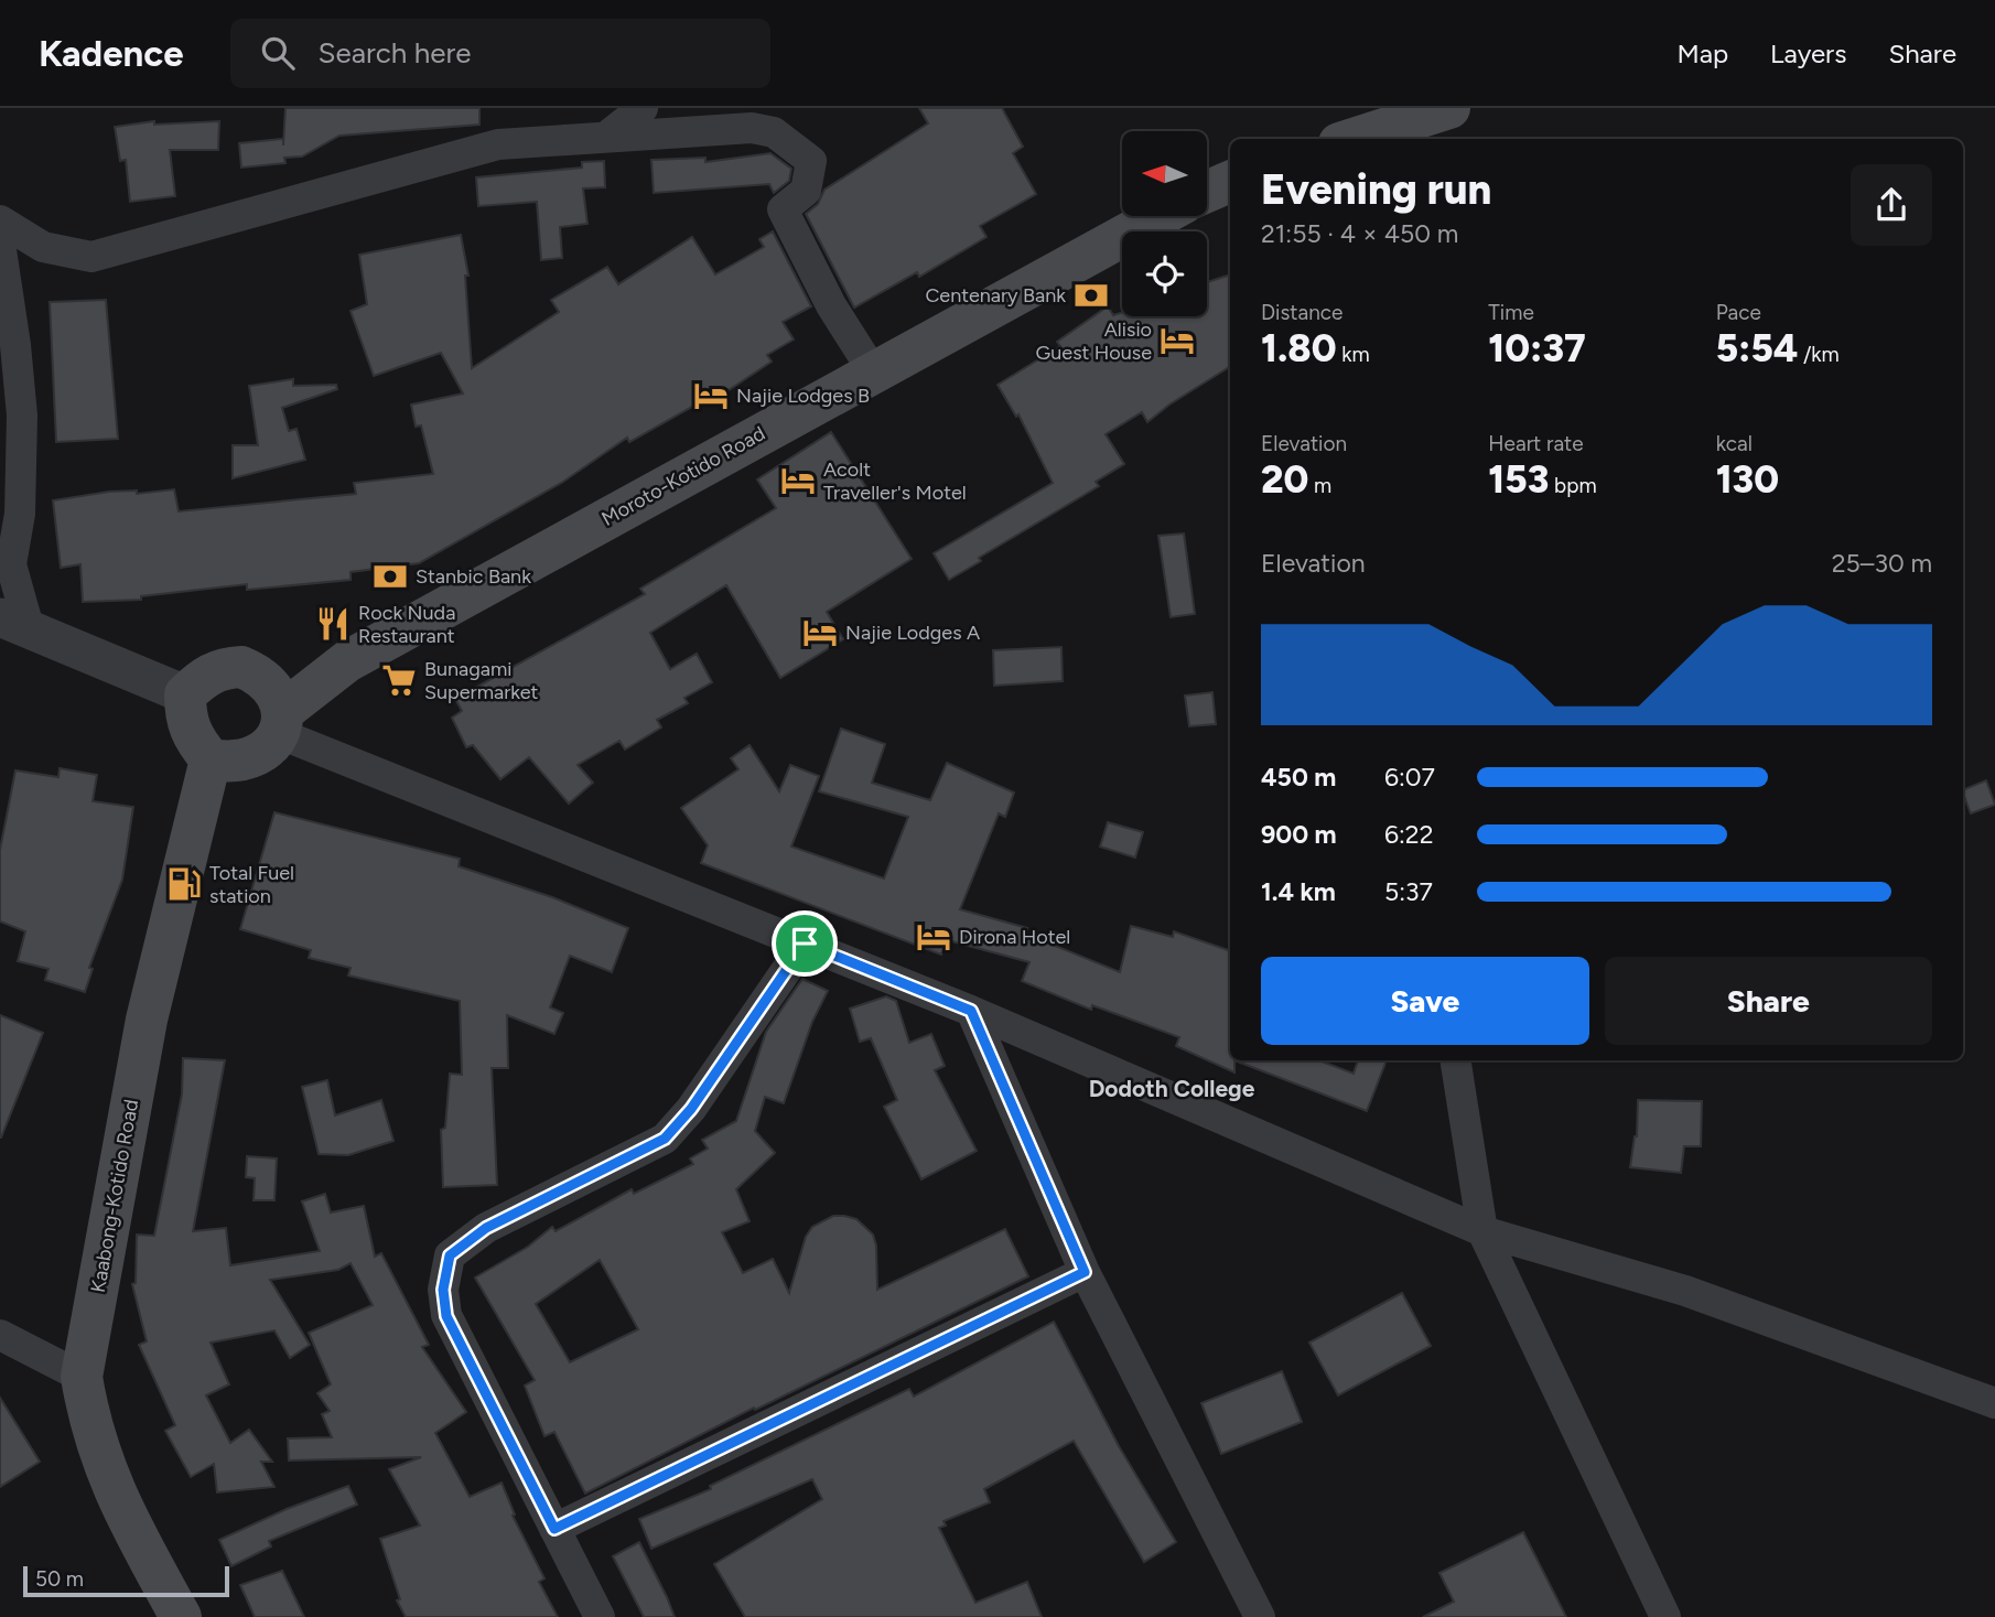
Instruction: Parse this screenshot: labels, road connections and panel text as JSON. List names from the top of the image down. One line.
{"streets":{"main road":["Moroto-Kotido Road","Kaabong-Kotido Road"]},"crossings":[["Moroto-Kotido Road","Kaabong-Kotido Road"]],"districts":["Dodoth College"],"places":{"bank":["Centenary Bank","Stanbic Bank"],"hotel":["Alisio Guest House","Najie Lodges B","Acolt Traveller's Motel","Najie Lodges A","Dirona Hotel"],"restaurant":["Rock Nuda Restaurant"],"supermarket":["Bunagami Supermarket"],"fuel station":["Total Fuel station"]},"scale_bar":"50 m","north":"left","page":{"header":"Kadence","search":"Search here","nav":["Map","Layers","Share"],"heading":["Evening run","21:55 · 4 × 450 m"],"stats":[["Distance","1.80 km"],["Time","10:37"],["Pace","5:54 /km"],["Elevation","20 m"],["Heart rate","153 bpm"],["kcal","130"]],"chart":["Elevation","25–30 m"],"list":[{"name":"450 m","note":"6:07"},{"name":"900 m","note":"6:22"},{"name":"1.4 km","note":"5:37"}],"buttons":["Save","Share"],"scale":"50 m"}}
